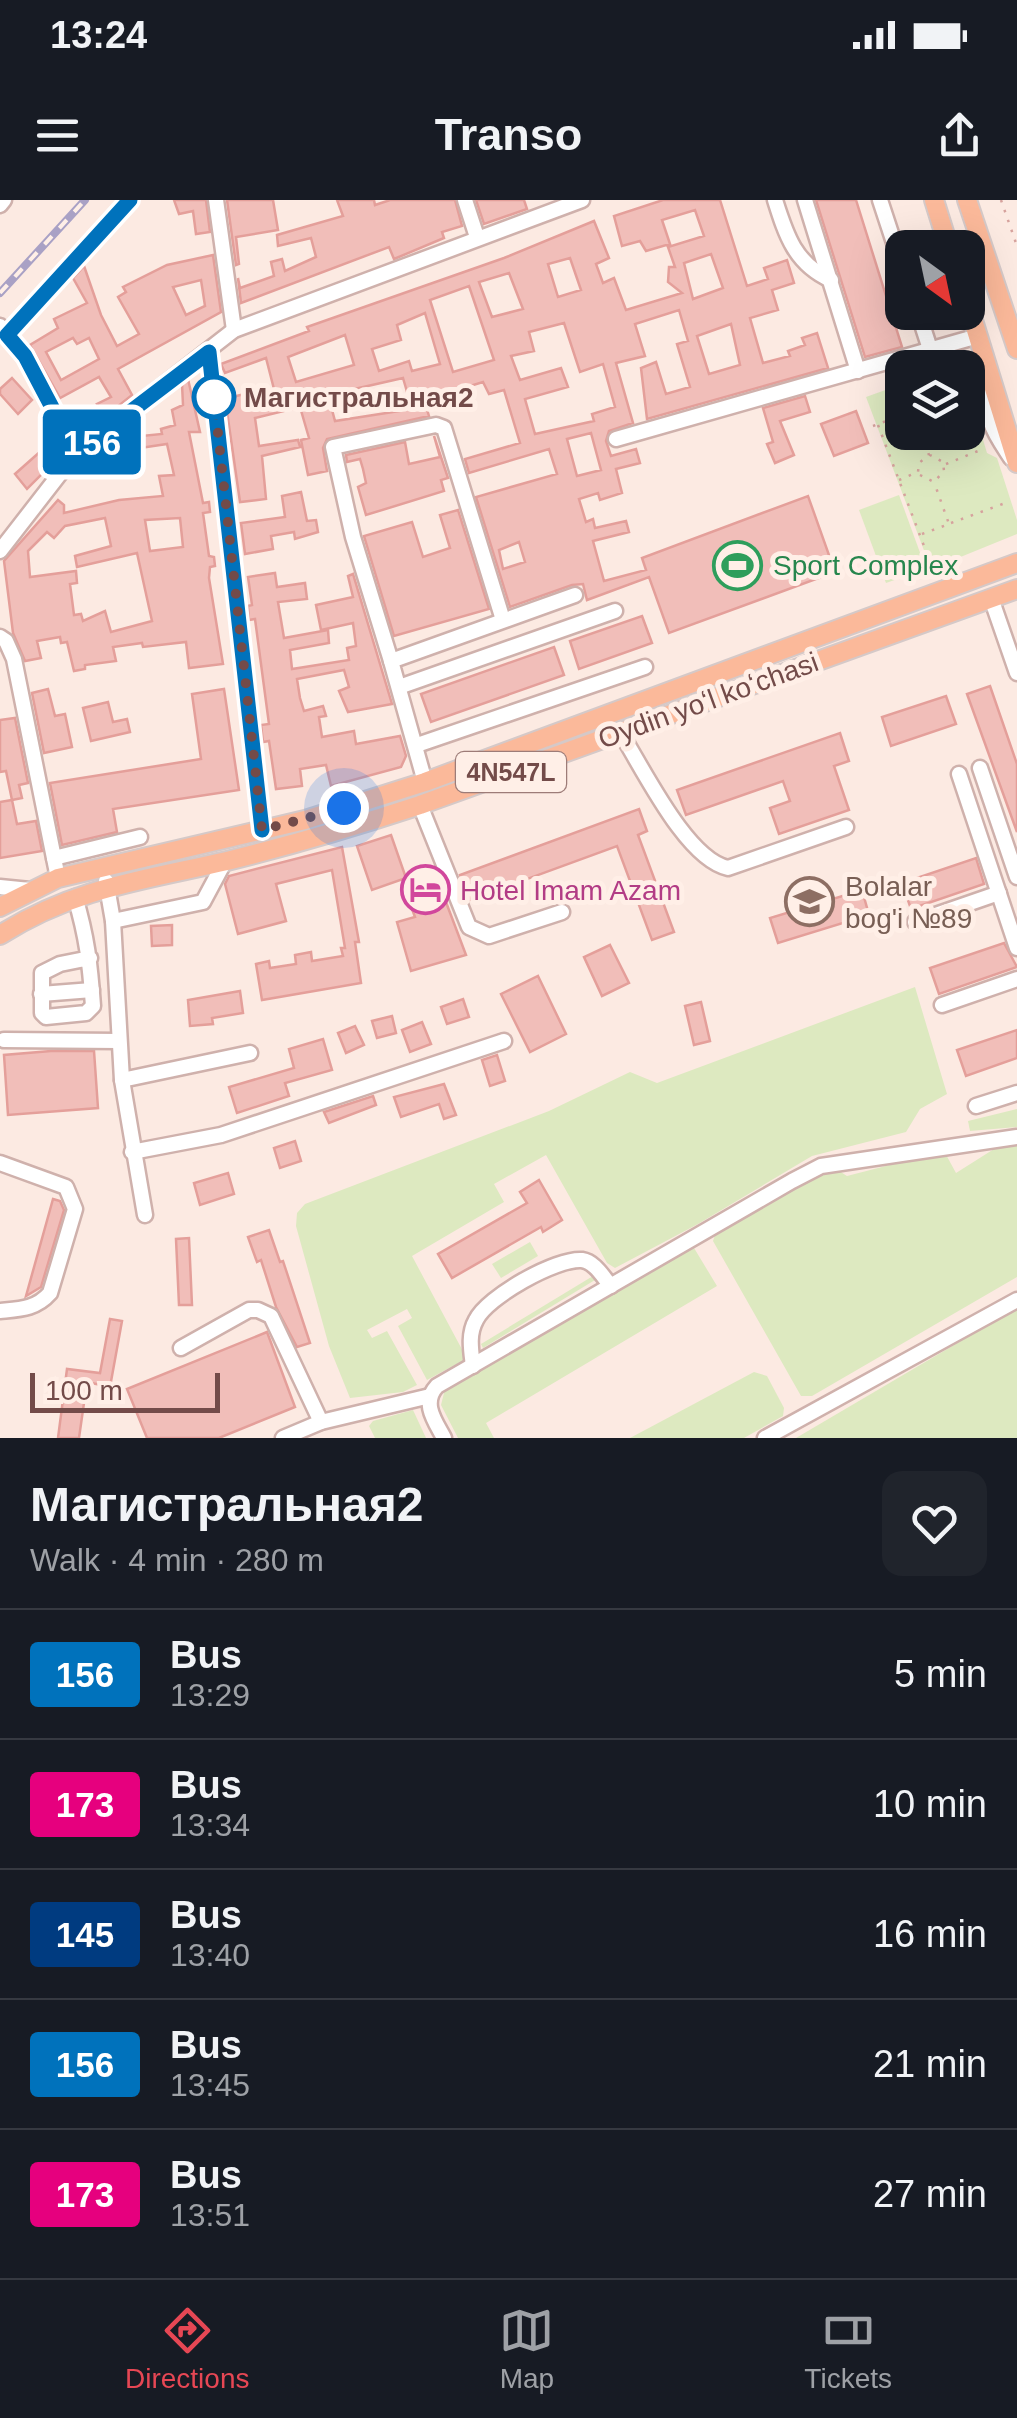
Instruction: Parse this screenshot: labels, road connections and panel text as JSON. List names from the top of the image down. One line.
{"streets":{"main road":["Oydin yoʻl koʻchasi","4N547L"]},"places":{"other":["Магистральная2"],"sports":["Sport Complex"],"hotel":["Hotel Imam Azam"],"school or university":["Bolalar bog'i №89"]},"lines":["bus line 156"],"scale_bar":"100 m","north":"bottom right","page":{"status":"13:24","header":"Transo","on_map":"156","scale":"100 m","heading":["Магистральная2","Walk · 4 min · 280 m"],"list":[{"mark":"156","name":"Bus","note":"13:29","value":"5 min"},{"mark":"173","name":"Bus","note":"13:34","value":"10 min"},{"mark":"145","name":"Bus","note":"13:40","value":"16 min"},{"mark":"156","name":"Bus","note":"13:45","value":"21 min"},{"mark":"173","name":"Bus","note":"13:51","value":"27 min"}],"tabs":["Directions","Map","Tickets"]}}
